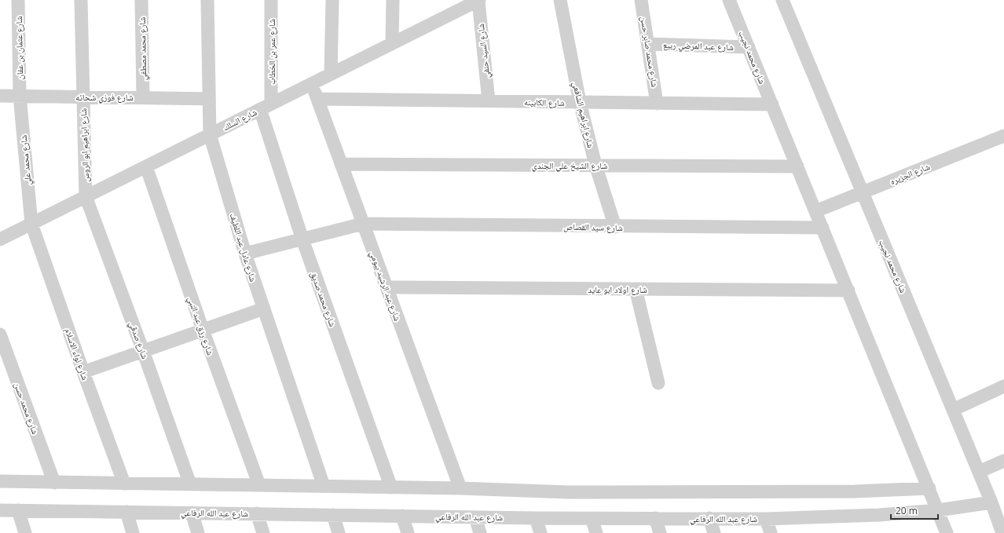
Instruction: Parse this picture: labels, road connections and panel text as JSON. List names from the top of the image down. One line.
{"streets":{"street":["شارع عبد المرضي ربيع","شارع عثمان بن عفان","شارع محمد مصطفي","شارع السيد حنفي","شارع عمر بن الخطاب","شارع محمد صابر حسن","شارع محمد نجيب","شارع فوزي شحاته","شارع الكابينه","شارع ابراهيم الشافعي","شارع السلك","شارع ابراهيم ابو الروس","شارع محمد علي","شارع الشيخ علي الجندي","شارع الجزيره","شارع سيد القصاص","شارع عادل عبد اللطيف","شارع عبد الرشيد بيومي","شارع اولاد ابو عايد","شارع محمد صديق","شارع رزق عبد النبي","شارع صدقي","شارع لواء الاسلام","شارع محمد حسن","شارع عبد الله الرفاعي"]},"crossings":[["شارع عبد المرضي ربيع","شارع محمد صابر حسن"],["شارع عبد المرضي ربيع","شارع محمد نجيب"],["شارع عثمان بن عفان","شارع فوزي شحاته"],["شارع عثمان بن عفان","شارع محمد علي"],["شارع محمد مصطفي","شارع فوزي شحاته"],["شارع السيد حنفي","شارع الكابينه"],["شارع السيد حنفي","شارع السلك"],["شارع عمر بن الخطاب","شارع السلك"],["شارع عمر بن الخطاب","شارع محمد صديق"],["شارع محمد صابر حسن","شارع الكابينه"],["شارع محمد نجيب","شارع الكابينه"],["شارع محمد نجيب","شارع الشيخ علي الجندي"],["شارع محمد نجيب","شارع الجزيره"],["شارع محمد نجيب","شارع سيد القصاص"],["شارع محمد نجيب","شارع اولاد ابو عايد"],["شارع محمد نجيب","شارع عبد الله الرفاعي"],["شارع فوزي شحاته","شارع ابراهيم ابو الروس"],["شارع فوزي شحاته","شارع محمد علي"],["شارع فوزي شحاته","شارع عادل عبد اللطيف"],["شارع الكابينه","شارع ابراهيم الشافعي"],["شارع الكابينه","شارع عبد الرشيد بيومي"],["شارع ابراهيم الشافعي","شارع الشيخ علي الجندي"],["شارع ابراهيم الشافعي","شارع سيد القصاص"],["شارع السلك","شارع ابراهيم ابو الروس"],["شارع السلك","شارع محمد علي"],["شارع السلك","شارع عادل عبد اللطيف"],["شارع السلك","شارع عبد الرشيد بيومي"],["شارع السلك","شارع محمد صديق"],["شارع السلك","شارع رزق عبد النبي"],["شارع السلك","شارع صدقي"],["شارع السلك","شارع لواء الاسلام"],["شارع ابراهيم ابو الروس","شارع صدقي"],["شارع محمد علي","شارع لواء الاسلام"],["شارع الشيخ علي الجندي","شارع عبد الرشيد بيومي"],["شارع سيد القصاص","شارع عادل عبد اللطيف"],["شارع سيد القصاص","شارع عبد الرشيد بيومي"],["شارع سيد القصاص","شارع محمد صديق"],["شارع عبد الرشيد بيومي","شارع اولاد ابو عايد"]],"scale_bar":"20 m"}
